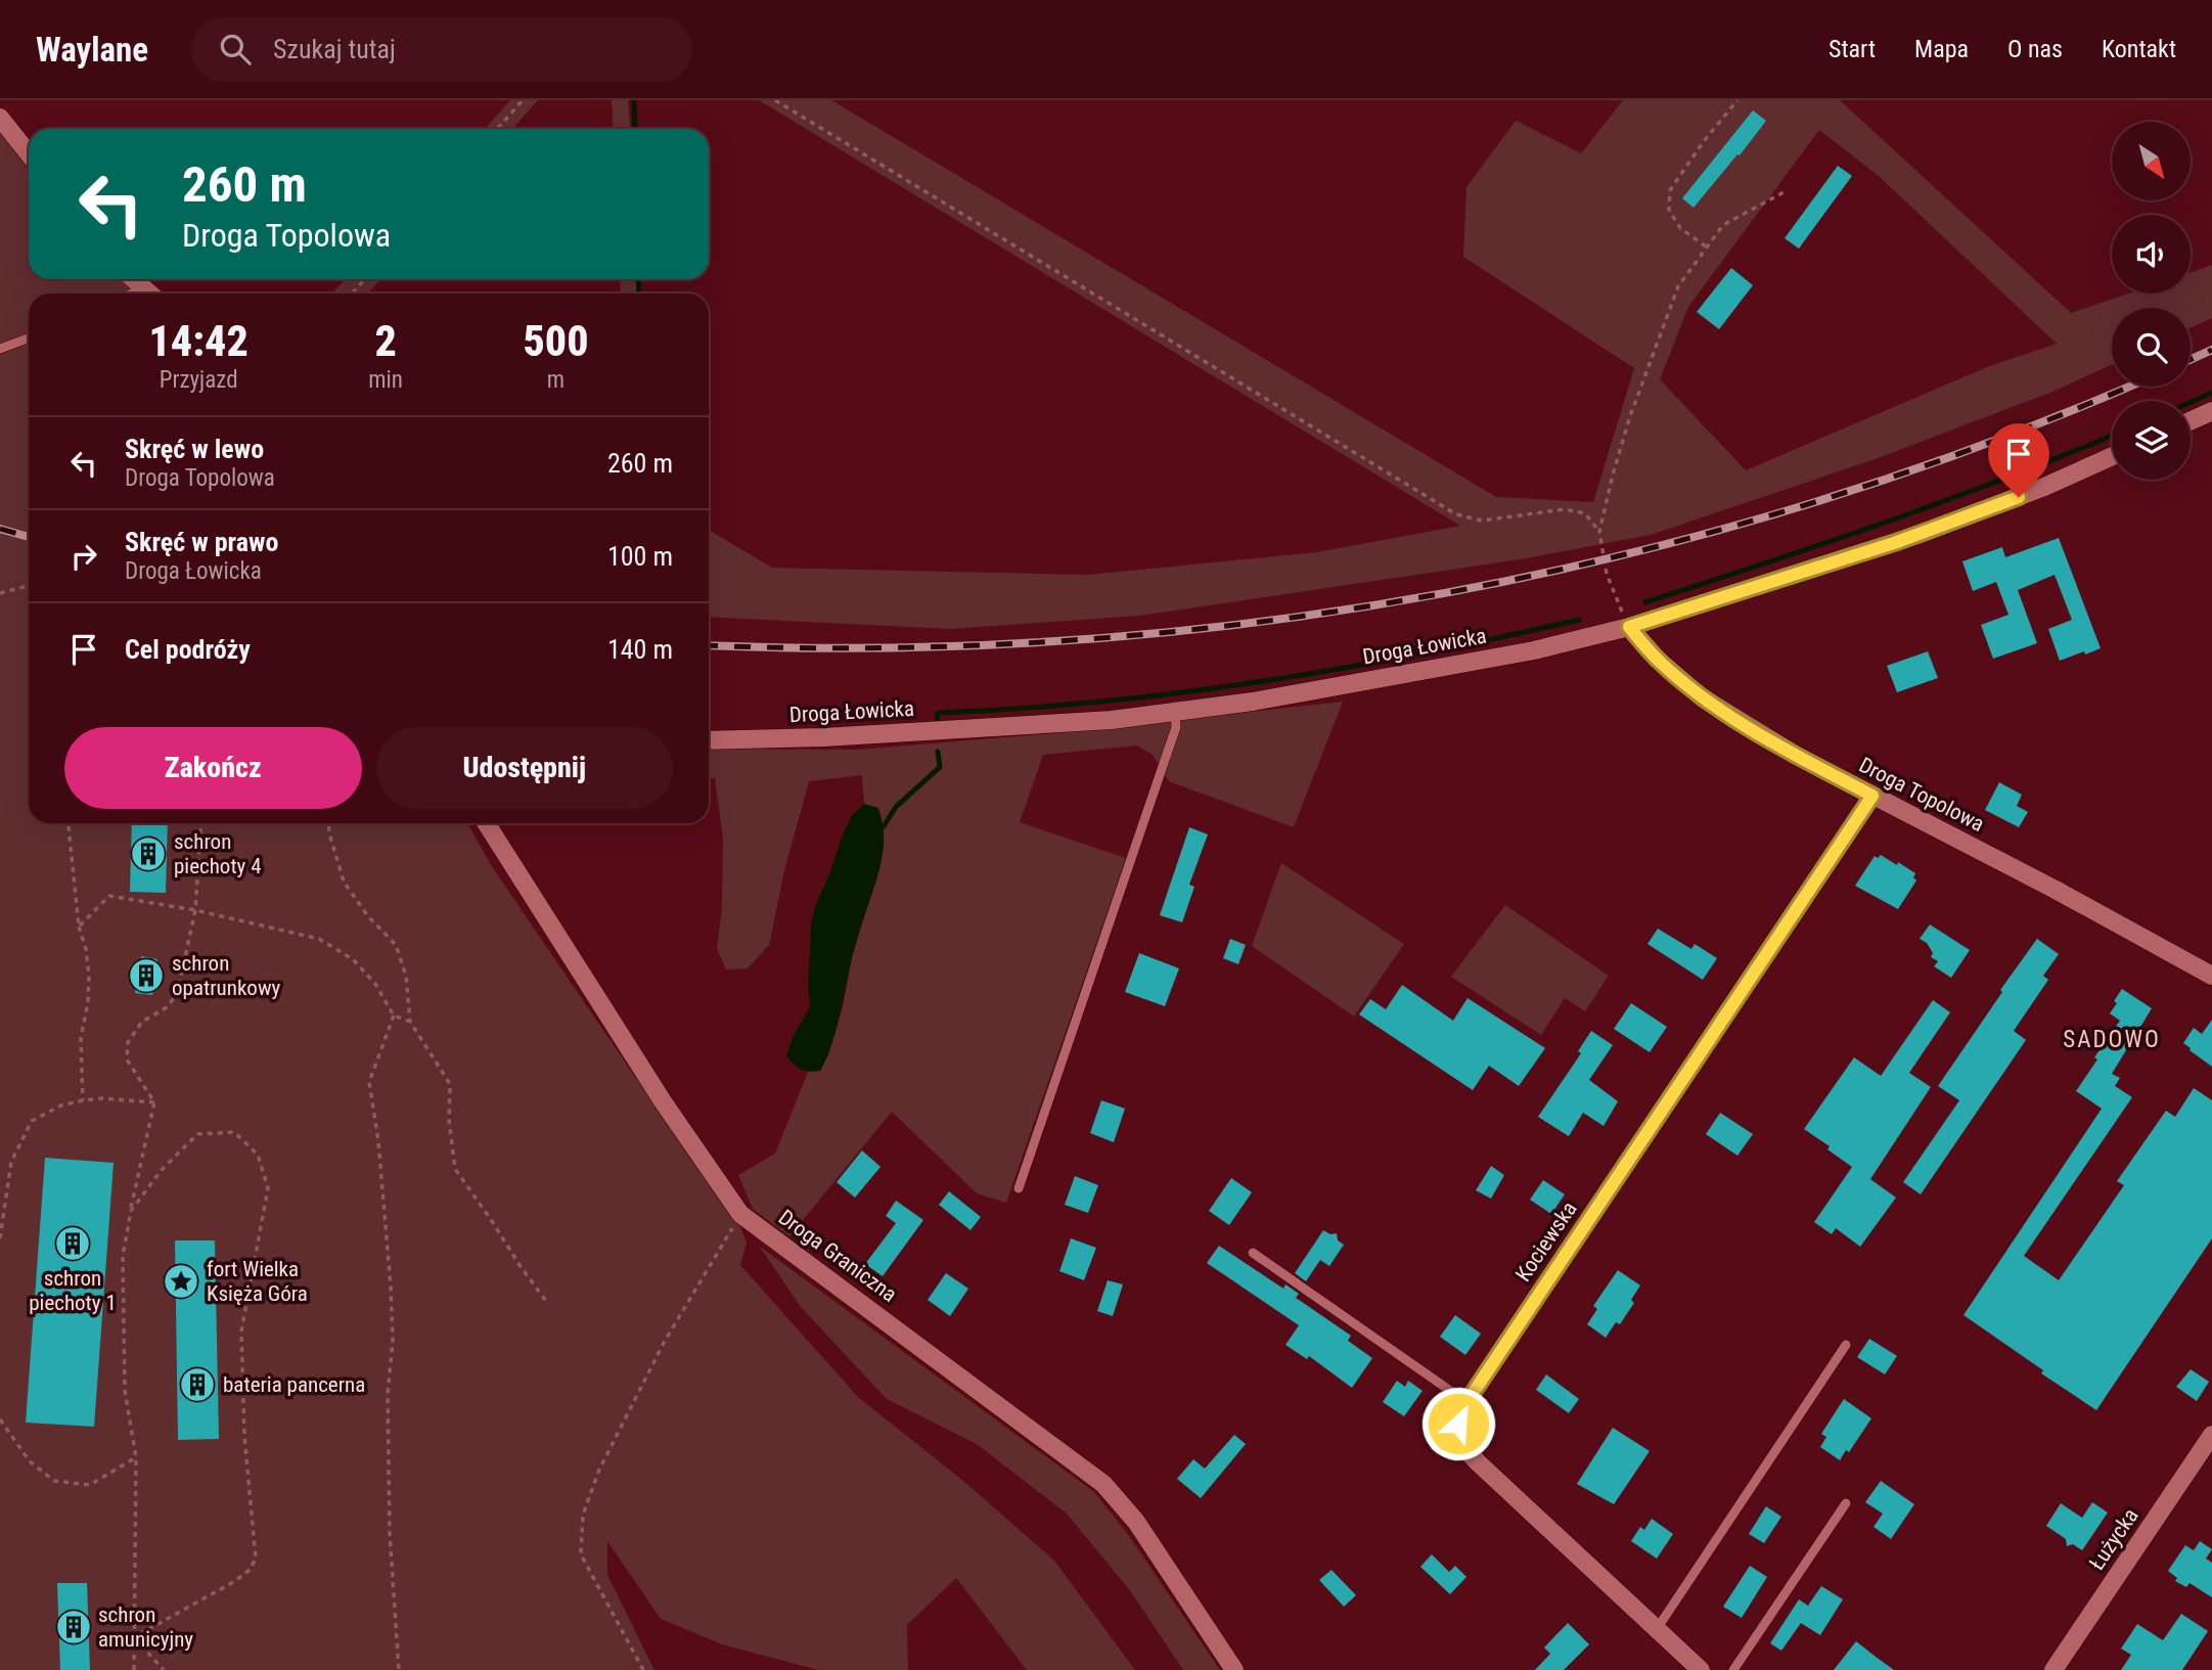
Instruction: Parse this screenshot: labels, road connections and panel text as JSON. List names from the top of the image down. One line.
{"streets":{"street":["Droga Łowicka","Droga Topolowa","Kociewska","Droga Graniczna","Łużycka"]},"crossings":[["Droga Łowicka","Droga Topolowa"],["Droga Topolowa","Kociewska"]],"districts":["SADOWO"],"places":{"building":["schron piechoty 4","schron opatrunkowy","schron piechoty 1","bateria pancerna","schron amunicyjny"],"place":["fort Wielka Księża Góra"]},"north":"bottom right","page":{"header":"Waylane","search":"Szukaj tutaj","nav":["Start","Mapa","O nas","Kontakt"],"turn":["260 m","Droga Topolowa"],"eta":["14:42","Przyjazd","2","min","500","m"],"list":[{"name":"Skręć w lewo","note":"Droga Topolowa","value":"260 m"},{"name":"Skręć w prawo","note":"Droga Łowicka","value":"100 m"},{"name":"Cel podróży","value":"140 m"}],"buttons":["Zakończ","Udostępnij"]}}
